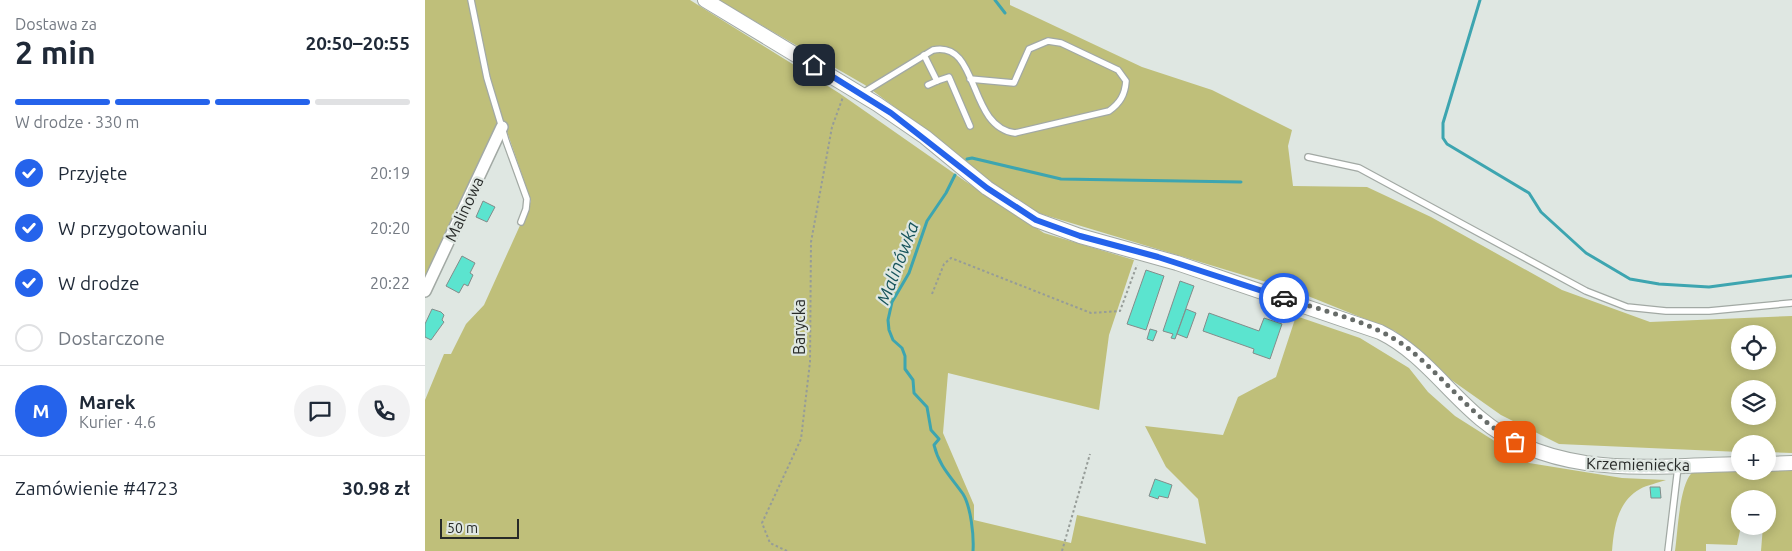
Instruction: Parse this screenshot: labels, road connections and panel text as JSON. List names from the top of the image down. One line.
{"streets":{"street":["Malinowa","Krzemieniecka"],"path":["Barycka"]},"crossings":[["Barycka","Krzemieniecka"]],"water":["Malinówka"],"scale_bar":"50 m","page":{"heading":["2 min","Dostawa za","20:50–20:55"],"panel":["Marek","Kurier · 4.6","Zamówienie #4723","30.98 zł"],"bar":"W drodze · 330 m","list":[["Przyjęte","20:19"],["W przygotowaniu","20:20"],["W drodze","20:22"],"Dostarczone"],"map_buttons":["+","−"],"round":"M","scale":"50 m"}}
